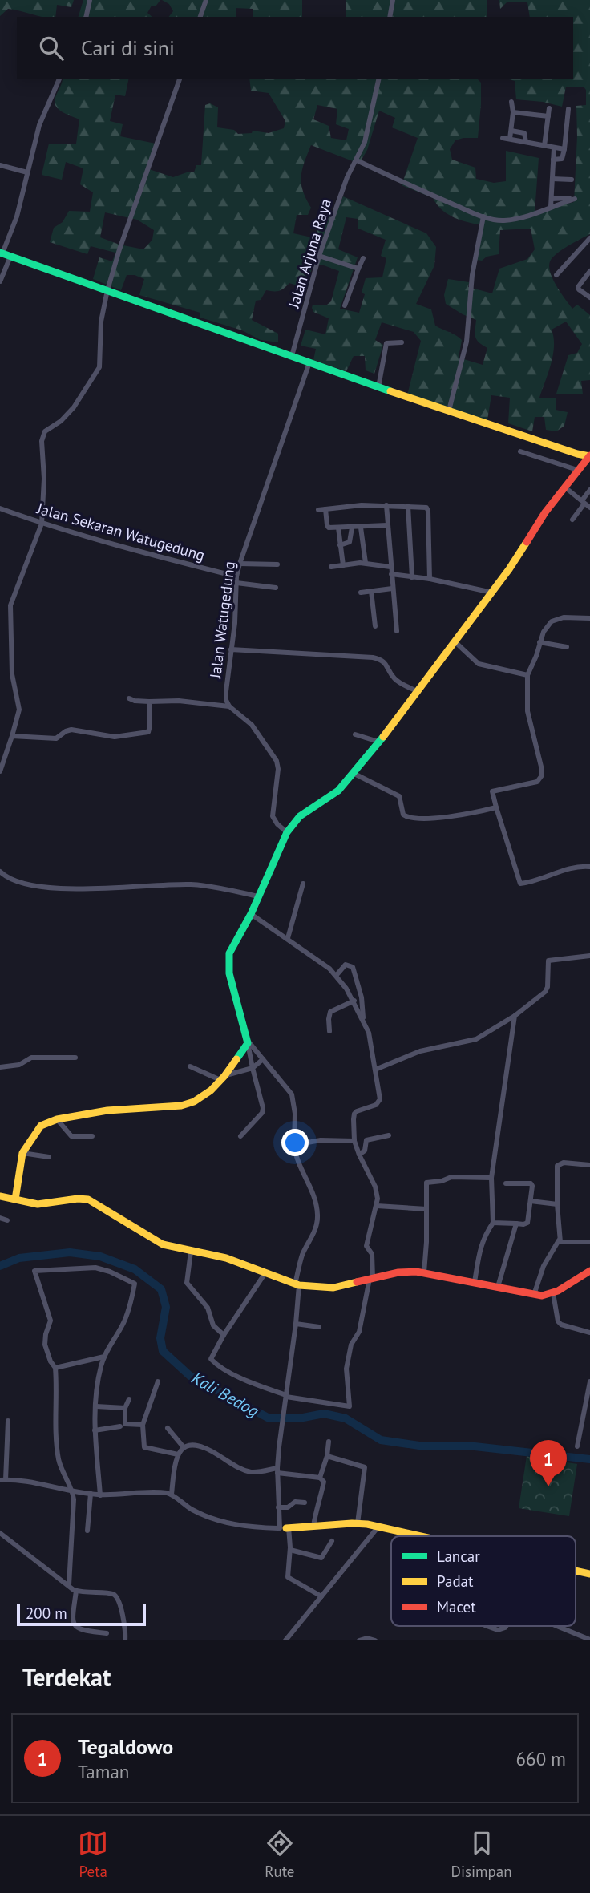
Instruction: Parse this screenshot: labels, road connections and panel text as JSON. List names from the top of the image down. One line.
{"streets":{"street":["Jalan Arjuna Raya","Jalan Sekaran Watugedung","Jalan Watugedung"]},"crossings":[["Jalan Sekaran Watugedung","Jalan Watugedung"]],"water":["Kali Bedog"],"legend":["Lancar","Padat","Macet"],"scale_bar":"200 m","page":{"search":"Cari di sini","pins":"1","scale":"200 m","heading":"Terdekat","list":[{"mark":"1","name":"Tegaldowo","note":"Taman","value":"660 m"}],"nav":["Peta","Rute","Disimpan"]}}
